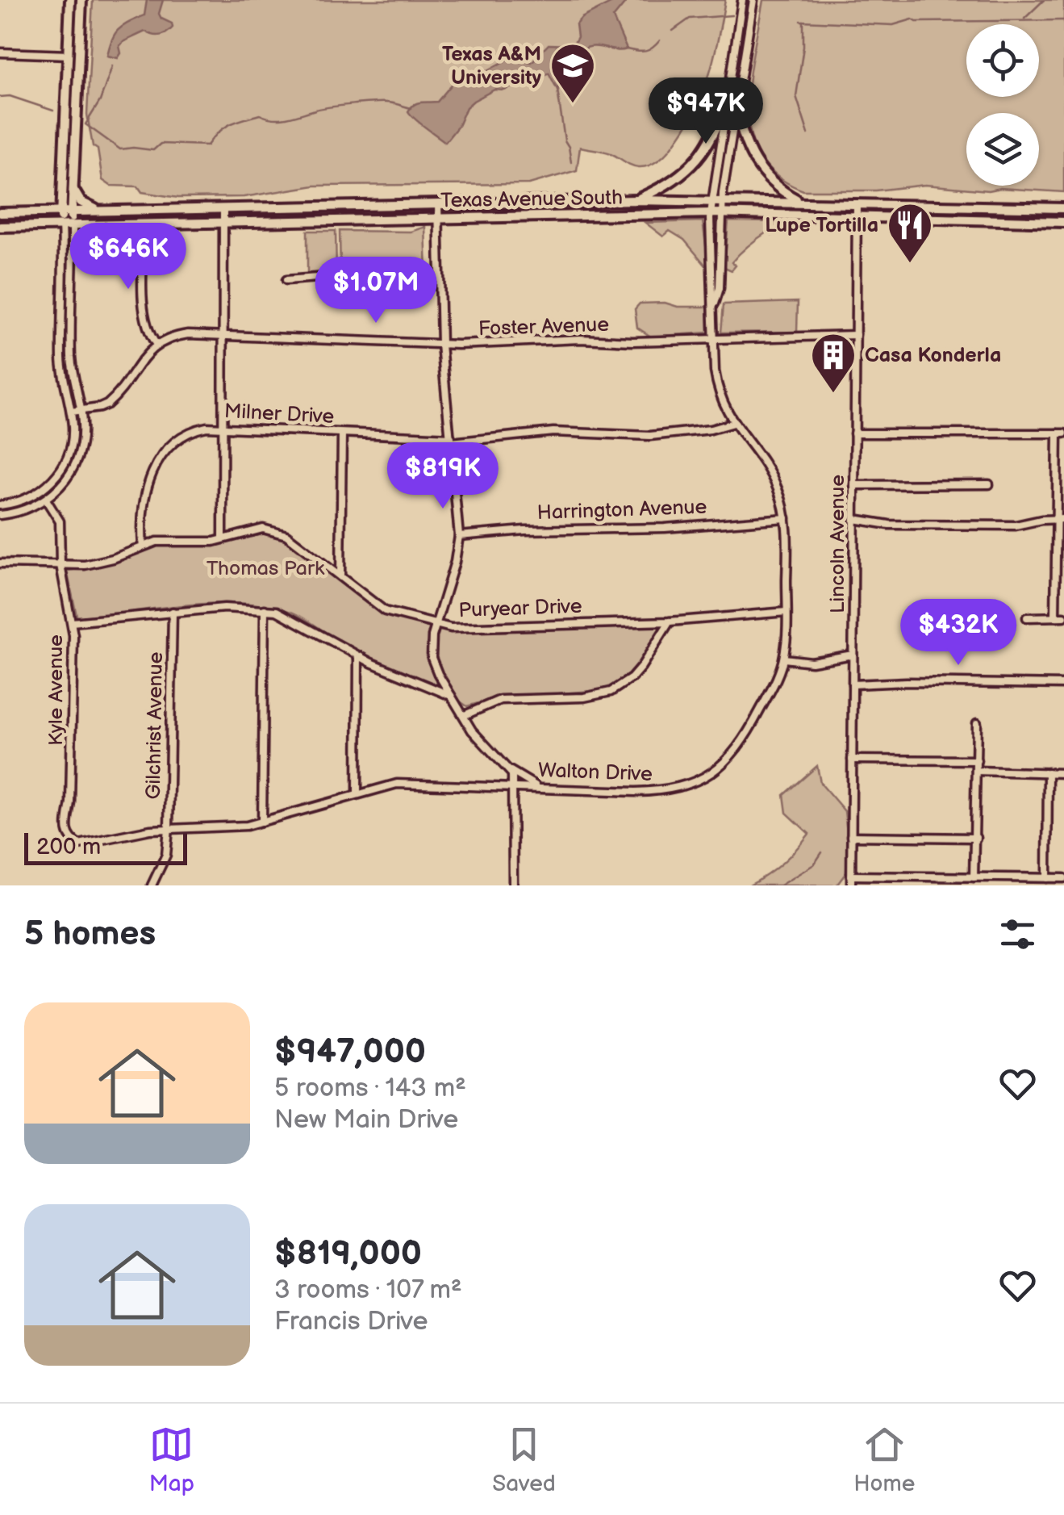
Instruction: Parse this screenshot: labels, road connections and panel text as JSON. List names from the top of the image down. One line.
{"streets":{"main road":["Texas Avenue South"],"street":["Foster Avenue","Milner Drive","Harrington Avenue","Lincoln Avenue","Puryear Drive","Kyle Avenue","Gilchrist Avenue","Walton Drive"]},"crossings":[["Texas Avenue South","Lincoln Avenue"],["Texas Avenue South","Walton Drive"],["Foster Avenue","Lincoln Avenue"],["Foster Avenue","Walton Drive"],["Milner Drive","Puryear Drive"],["Milner Drive","Walton Drive"],["Harrington Avenue","Walton Drive"],["Puryear Drive","Kyle Avenue"],["Puryear Drive","Walton Drive"],["Kyle Avenue","Walton Drive"],["Gilchrist Avenue","Walton Drive"]],"parks":["Thomas Park"],"places":{"school or university":["Texas A&M University"],"restaurant":["Lupe Tortilla"],"building":["Casa Konderla"]},"scale_bar":"200 m","page":{"price":["$947K","$646K","$1.07M","$819K","$432K"],"scale":"200 m","heading":"5 homes","list":[{"name":"$947,000","note":"5 rooms · 143 m² · New Main Drive"},{"name":"$819,000","note":"3 rooms · 107 m² · Francis Drive"}],"tabs":["Map","Saved","Home"]}}
